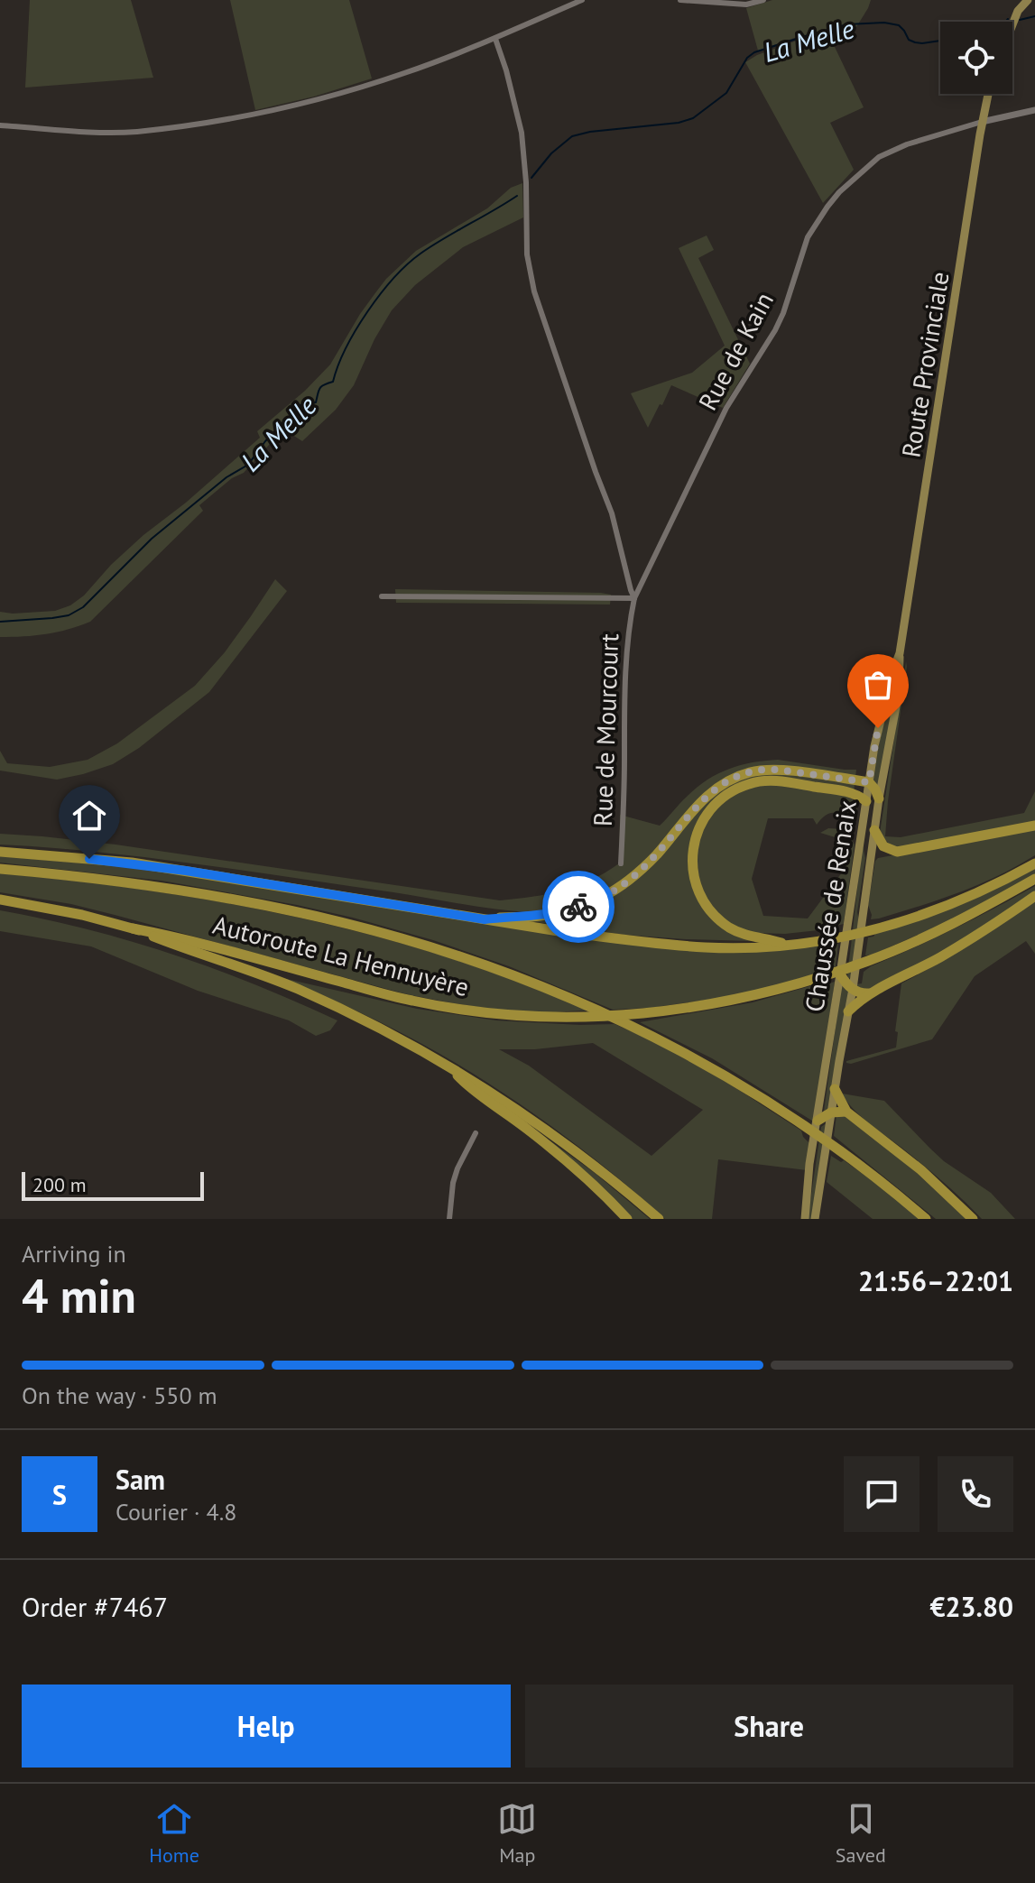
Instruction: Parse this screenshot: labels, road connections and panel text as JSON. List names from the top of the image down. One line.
{"streets":{"highway":["Autoroute La Hennuyère"],"main road":["Route Provinciale","Chaussée de Renaix"],"street":["Rue de Kain","Rue de Mourcourt"]},"crossings":[["Rue de Kain","Route Provinciale"],["Rue de Kain","Rue de Mourcourt"],["Route Provinciale","Chaussée de Renaix"],["Chaussée de Renaix","Autoroute La Hennuyère"]],"water":["La Melle"],"scale_bar":"200 m","page":{"scale":"200 m","heading":["4 min","Arriving in","21:56–22:01"],"panel":["Sam","Courier · 4.8","Order #7467","€23.80"],"bar":"On the way · 550 m","round":"S","buttons":["Help","Share"],"tabs":["Home","Map","Saved"]}}
